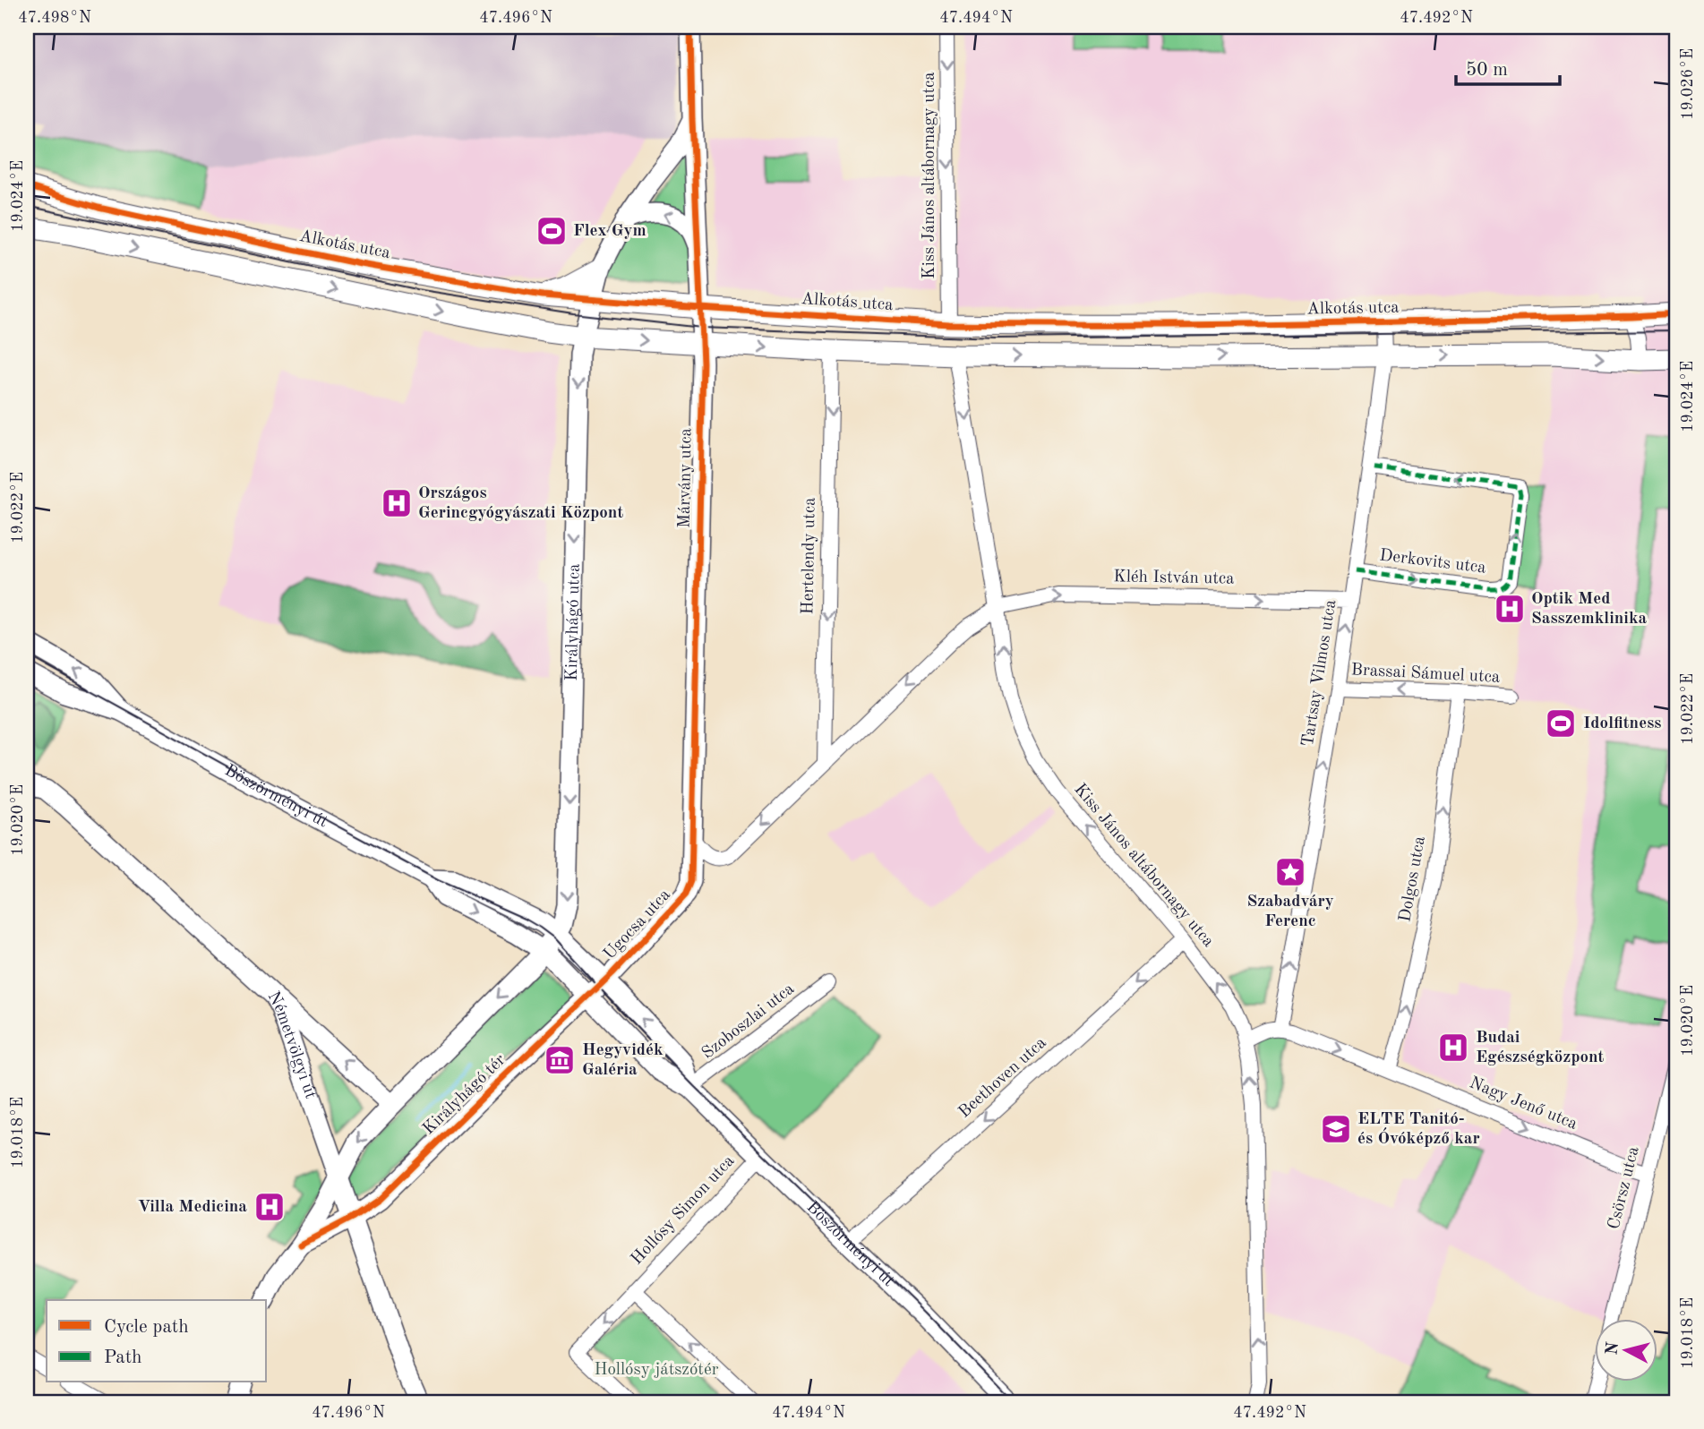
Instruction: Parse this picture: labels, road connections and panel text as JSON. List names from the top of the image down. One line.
{"streets":{"main road":["Alkotás utca"],"street":["Kiss János altábornagy utca","Márvány utca","Hertelendy utca","Derkovits utca","Kléh István utca","Királyhágó utca","Tartsay Vilmos utca","Brassai Sámuel utca","Böszörményi út","Dolgos utca","Ugocsa utca","Szoboszlai utca","Németvölgyi út","Beethoven utca","Királyhágó tér","Nagy Jenő utca","Csörsz utca","Hollósy Simon utca"]},"crossings":[["Kiss János altábornagy utca","Alkotás utca"],["Kiss János altábornagy utca","Kléh István utca"],["Kiss János altábornagy utca","Beethoven utca"],["Alkotás utca","Márvány utca"],["Alkotás utca","Királyhágó utca"],["Alkotás utca","Tartsay Vilmos utca"],["Márvány utca","Királyhágó utca"],["Márvány utca","Ugocsa utca"],["Derkovits utca","Tartsay Vilmos utca"],["Kléh István utca","Tartsay Vilmos utca"],["Királyhágó utca","Böszörményi út"],["Tartsay Vilmos utca","Brassai Sámuel utca"],["Tartsay Vilmos utca","Nagy Jenő utca"],["Brassai Sámuel utca","Dolgos utca"],["Böszörményi út","Ugocsa utca"],["Böszörményi út","Szoboszlai utca"],["Böszörményi út","Beethoven utca"],["Böszörményi út","Királyhágó tér"],["Böszörményi út","Hollósy Simon utca"],["Dolgos utca","Nagy Jenő utca"],["Ugocsa utca","Királyhágó tér"],["Németvölgyi út","Királyhágó tér"],["Nagy Jenő utca","Csörsz utca"]],"one_way":["Hertelendy utca","Kléh István utca","Királyhágó utca","Tartsay Vilmos utca","Brassai Sámuel utca","Dolgos utca","Beethoven utca","Nagy Jenő utca"],"parks":["Hollósy játszótér"],"places":{"sports":["Flex Gym","Idolfitness"],"hospital":["Országos Gerincgyógyászati Központ","Optik Med Sasszemklinika","Budai Egészségközpont","Villa Medicina"],"place":["Szabadváry Ferenc"],"museum":["Hegyvidék Galéria"],"school or university":["ELTE Tanitó- és Óvóképző kar"]},"legend":["Cycle path","Path"],"scale_bar":"50 m","north":"left","coordinates":["47.498°N","47.496°N","47.494°N","47.492°N","19.026°E","19.024°E","19.022°E","19.020°E","19.018°E"]}
